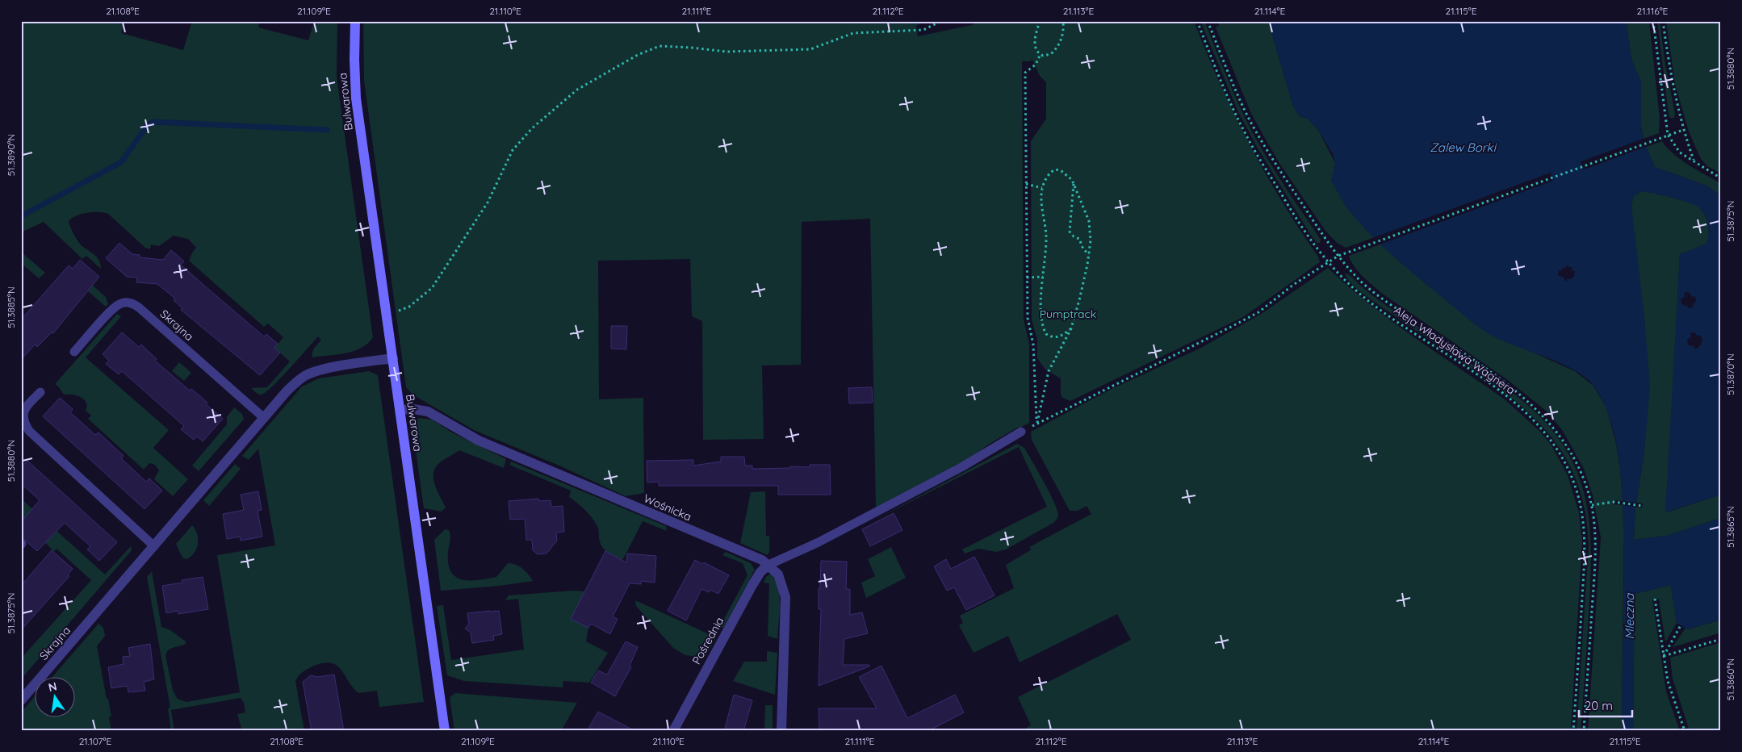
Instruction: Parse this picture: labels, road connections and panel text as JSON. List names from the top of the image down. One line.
{"streets":{"street":["Bulwarowa","Skrajna","Wośnicka","Pośrednia"],"path":["Aleja Władysława Wagnera"]},"crossings":[["Bulwarowa","Skrajna"],["Bulwarowa","Wośnicka"],["Wośnicka","Pośrednia"]],"water":["Zalew Borki","Mleczna"],"parks":["Pumptrack"],"scale_bar":"20 m","north":"top","coordinates":["21.108°E","21.109°E","21.110°E","21.111°E","21.112°E","21.113°E","21.114°E","21.115°E","21.116°E","51.3880°N","51.3890°N","51.3875°N","51.3885°N","51.3870°N","51.3865°N","51.3860°N","21.107°E"]}
